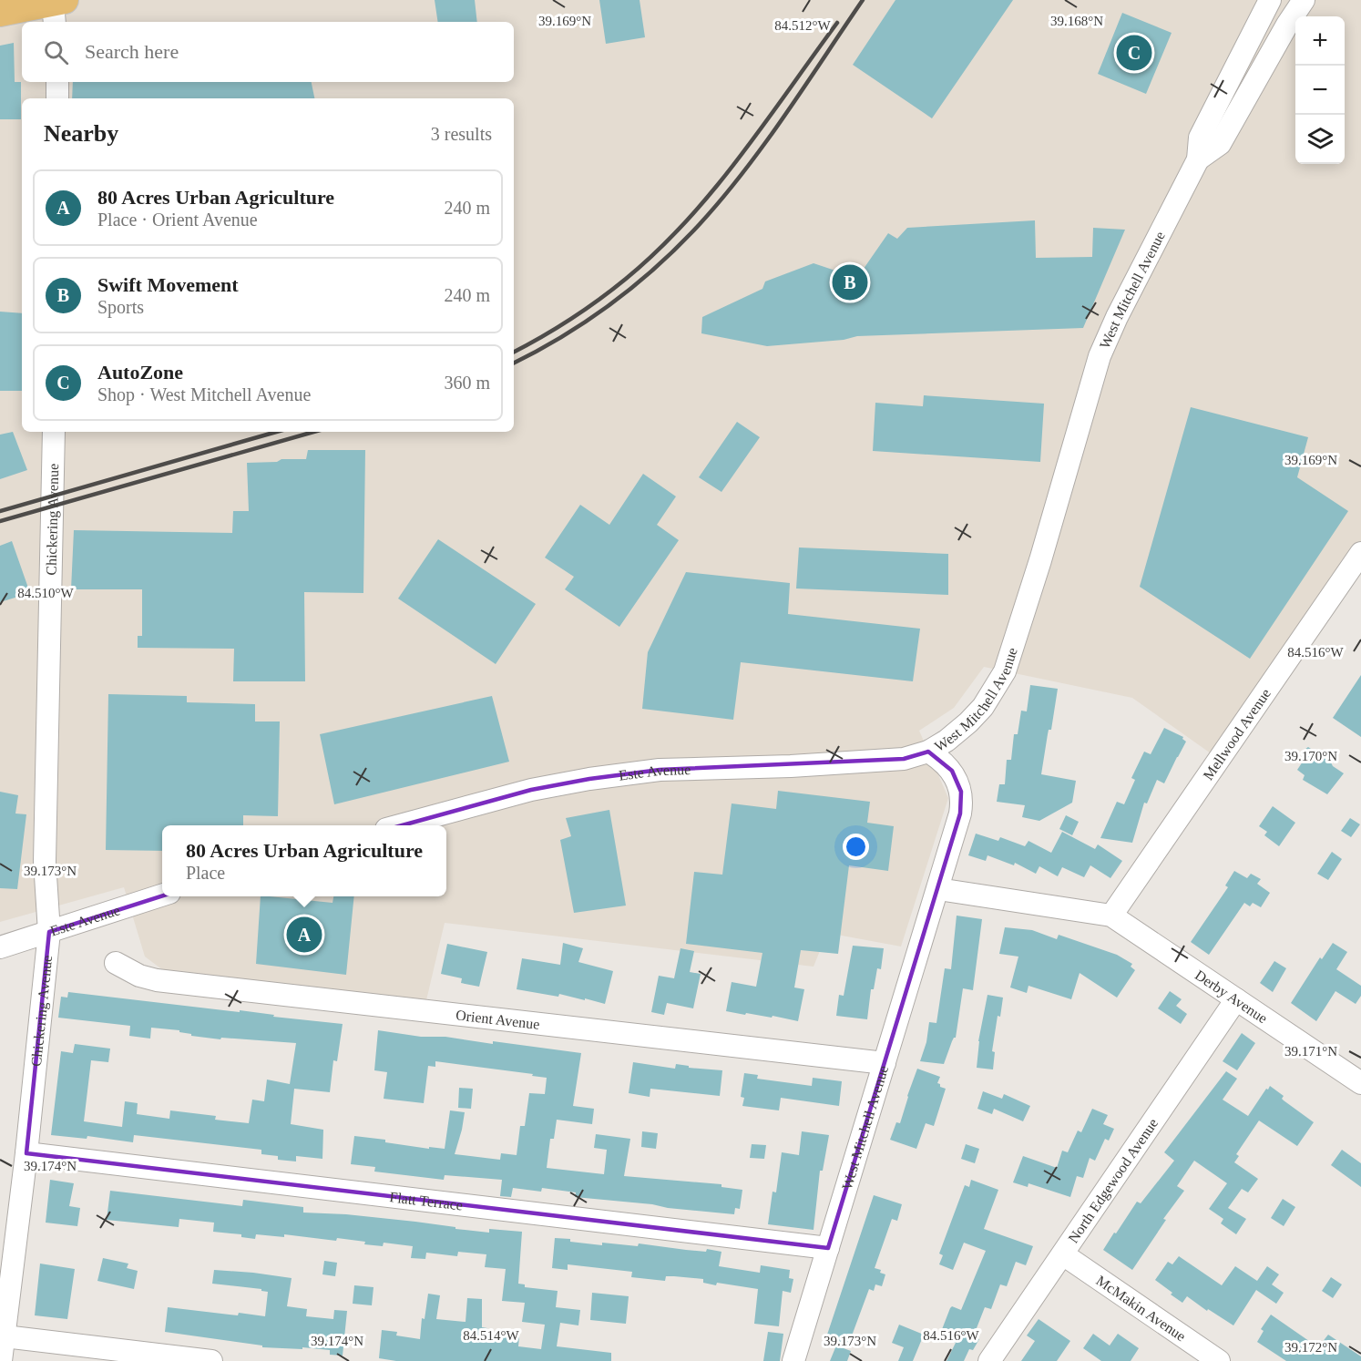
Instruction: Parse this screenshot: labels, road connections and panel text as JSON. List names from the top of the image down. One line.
{"streets":{"street":["West Mitchell Avenue","Chickering Avenue","Mellwood Avenue","Este Avenue","Derby Avenue","Orient Avenue","North Edgewood Avenue","Flatt Terrace","McMakin Avenue"]},"crossings":[["West Mitchell Avenue","Este Avenue"],["West Mitchell Avenue","Derby Avenue"],["West Mitchell Avenue","Orient Avenue"],["West Mitchell Avenue","Flatt Terrace"],["Chickering Avenue","Este Avenue"],["Chickering Avenue","Flatt Terrace"],["Mellwood Avenue","Derby Avenue"],["Derby Avenue","North Edgewood Avenue"],["North Edgewood Avenue","McMakin Avenue"]],"page":{"map_buttons":["+","−"],"search":"Search here","pins":["C","B","A"],"heading":["Nearby","3 results"],"list":[{"mark":"A","name":"80 Acres Urban Agriculture","note":"Place · Orient Avenue","value":"240 m"},{"mark":"B","name":"Swift Movement","note":"Sports","value":"240 m"},{"mark":"C","name":"AutoZone","note":"Shop · West Mitchell Avenue","value":"360 m"}],"popup":["80 Acres Urban Agriculture","Place"]},"coordinates":["39.169°N","39.168°N","84.512°W","84.510°W","84.516°W","39.170°N","39.173°N","39.171°N","39.174°N","84.514°W","39.172°N"]}
